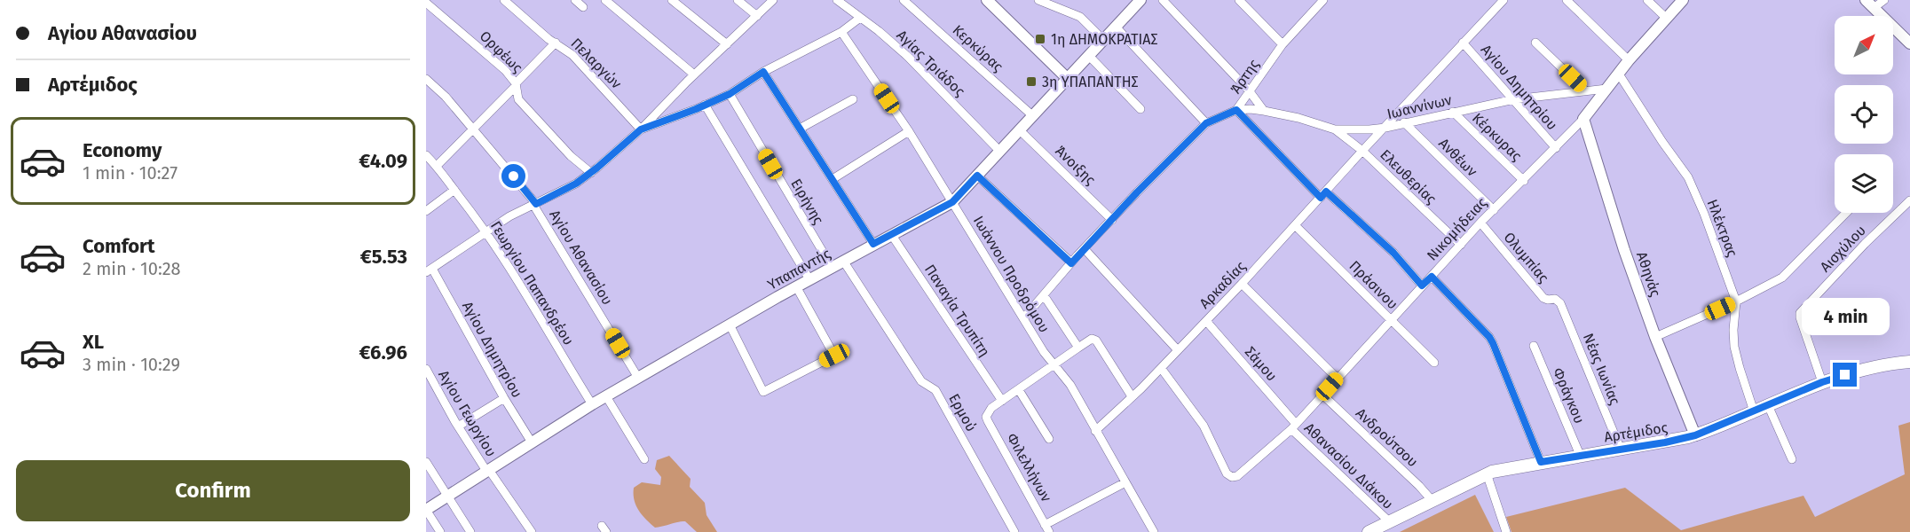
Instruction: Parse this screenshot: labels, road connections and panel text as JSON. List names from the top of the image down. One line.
{"streets":{"main road":["Αρτέμιδος"],"street":["Κερκύρας","Ορφέως","Πελαργών","Αγίας Τριάδος","Άρτης","Αγίου Δημητρίου","Ιωαννίνων","Κέρκυρας","Ανθέων","Άνοιξης","Ελευθερίας","Ειρήνης","Ηλέκτρας","Νικομήδειας","Αισχύλου","Αγίου Αθανασίου","Ολυμπίας","Υπαπαντής","Ιωάννου Προδρόμου","Αθηνάς","Γεωργίου Παπανδρέου","Αρκαδίας","Πράσινου","Παναγία Τρυπίτη","Σάμου","Νέας Ιωνίας","Φράγκου","Ερμού","Αγίου Γεωργίου","Ανδρούτσου","Αθανασίου Διάκου","Φιλελλήνων"]},"crossings":[["Κερκύρας","Υπαπαντής"],["Αγίας Τριάδος","Υπαπαντής"],["Άρτης","Ιωαννίνων"],["Άρτης","Άνοιξης"],["Άρτης","Ιωάννου Προδρόμου"],["Αγίου Δημητρίου","Ιωαννίνων"],["Αγίου Δημητρίου","Νικομήδειας"],["Αγίου Δημητρίου","Υπαπαντής"],["Ιωαννίνων","Κέρκυρας"],["Ιωαννίνων","Ανθέων"],["Ιωαννίνων","Ελευθερίας"],["Ιωαννίνων","Νικομήδειας"],["Ιωαννίνων","Αρκαδίας"],["Κέρκυρας","Νικομήδειας"],["Ανθέων","Νικομήδειας"],["Άνοιξης","Υπαπαντής"],["Ελευθερίας","Νικομήδειας"],["Ελευθερίας","Αρκαδίας"],["Ειρήνης","Υπαπαντής"],["Ηλέκτρας","Νικομήδειας"],["Ηλέκτρας","Αρτέμιδος"],["Νικομήδειας","Ολυμπίας"],["Νικομήδειας","Αθηνάς"],["Νικομήδειας","Αρκαδίας"],["Νικομήδειας","Πράσινου"],["Νικομήδειας","Σάμου"],["Νικομήδειας","Ανδρούτσου"],["Νικομήδειας","Αθανασίου Διάκου"],["Αισχύλου","Αρτέμιδος"],["Αγίου Αθανασίου","Υπαπαντής"],["Ολυμπίας","Νέας Ιωνίας"],["Υπαπαντής","Ιωάννου Προδρόμου"],["Υπαπαντής","Γεωργίου Παπανδρέου"],["Υπαπαντής","Παναγία Τρυπίτη"],["Υπαπαντής","Ερμού"],["Υπαπαντής","Αγίου Γεωργίου"],["Ιωάννου Προδρόμου","Αρκαδίας"],["Ιωάννου Προδρόμου","Φιλελλήνων"],["Αθηνάς","Αρτέμιδος"],["Αρκαδίας","Πράσινου"],["Αρκαδίας","Σάμου"],["Παναγία Τρυπίτη","Φιλελλήνων"],["Σάμου","Αθανασίου Διάκου"],["Νέας Ιωνίας","Αρτέμιδος"],["Φράγκου","Αρτέμιδος"],["Αρτέμιδος","Ανδρούτσου"],["Αρτέμιδος","Αθανασίου Διάκου"]],"places":{"transit":["1η ΔΗΜΟΚΡΑΤΙΑΣ","3η ΥΠΑΠΑΝΤΗΣ"]},"north":"top right","page":{"banner":["Αγίου Αθανασίου","Αρτέμιδος"],"list":[{"name":"Economy","note":"1 min · 10:27","value":"€4.09"},{"name":"Comfort","note":"2 min · 10:28","value":"€5.53"},{"name":"XL","note":"3 min · 10:29","value":"€6.96"}],"bubble":"4 min","buttons":"Confirm"}}
